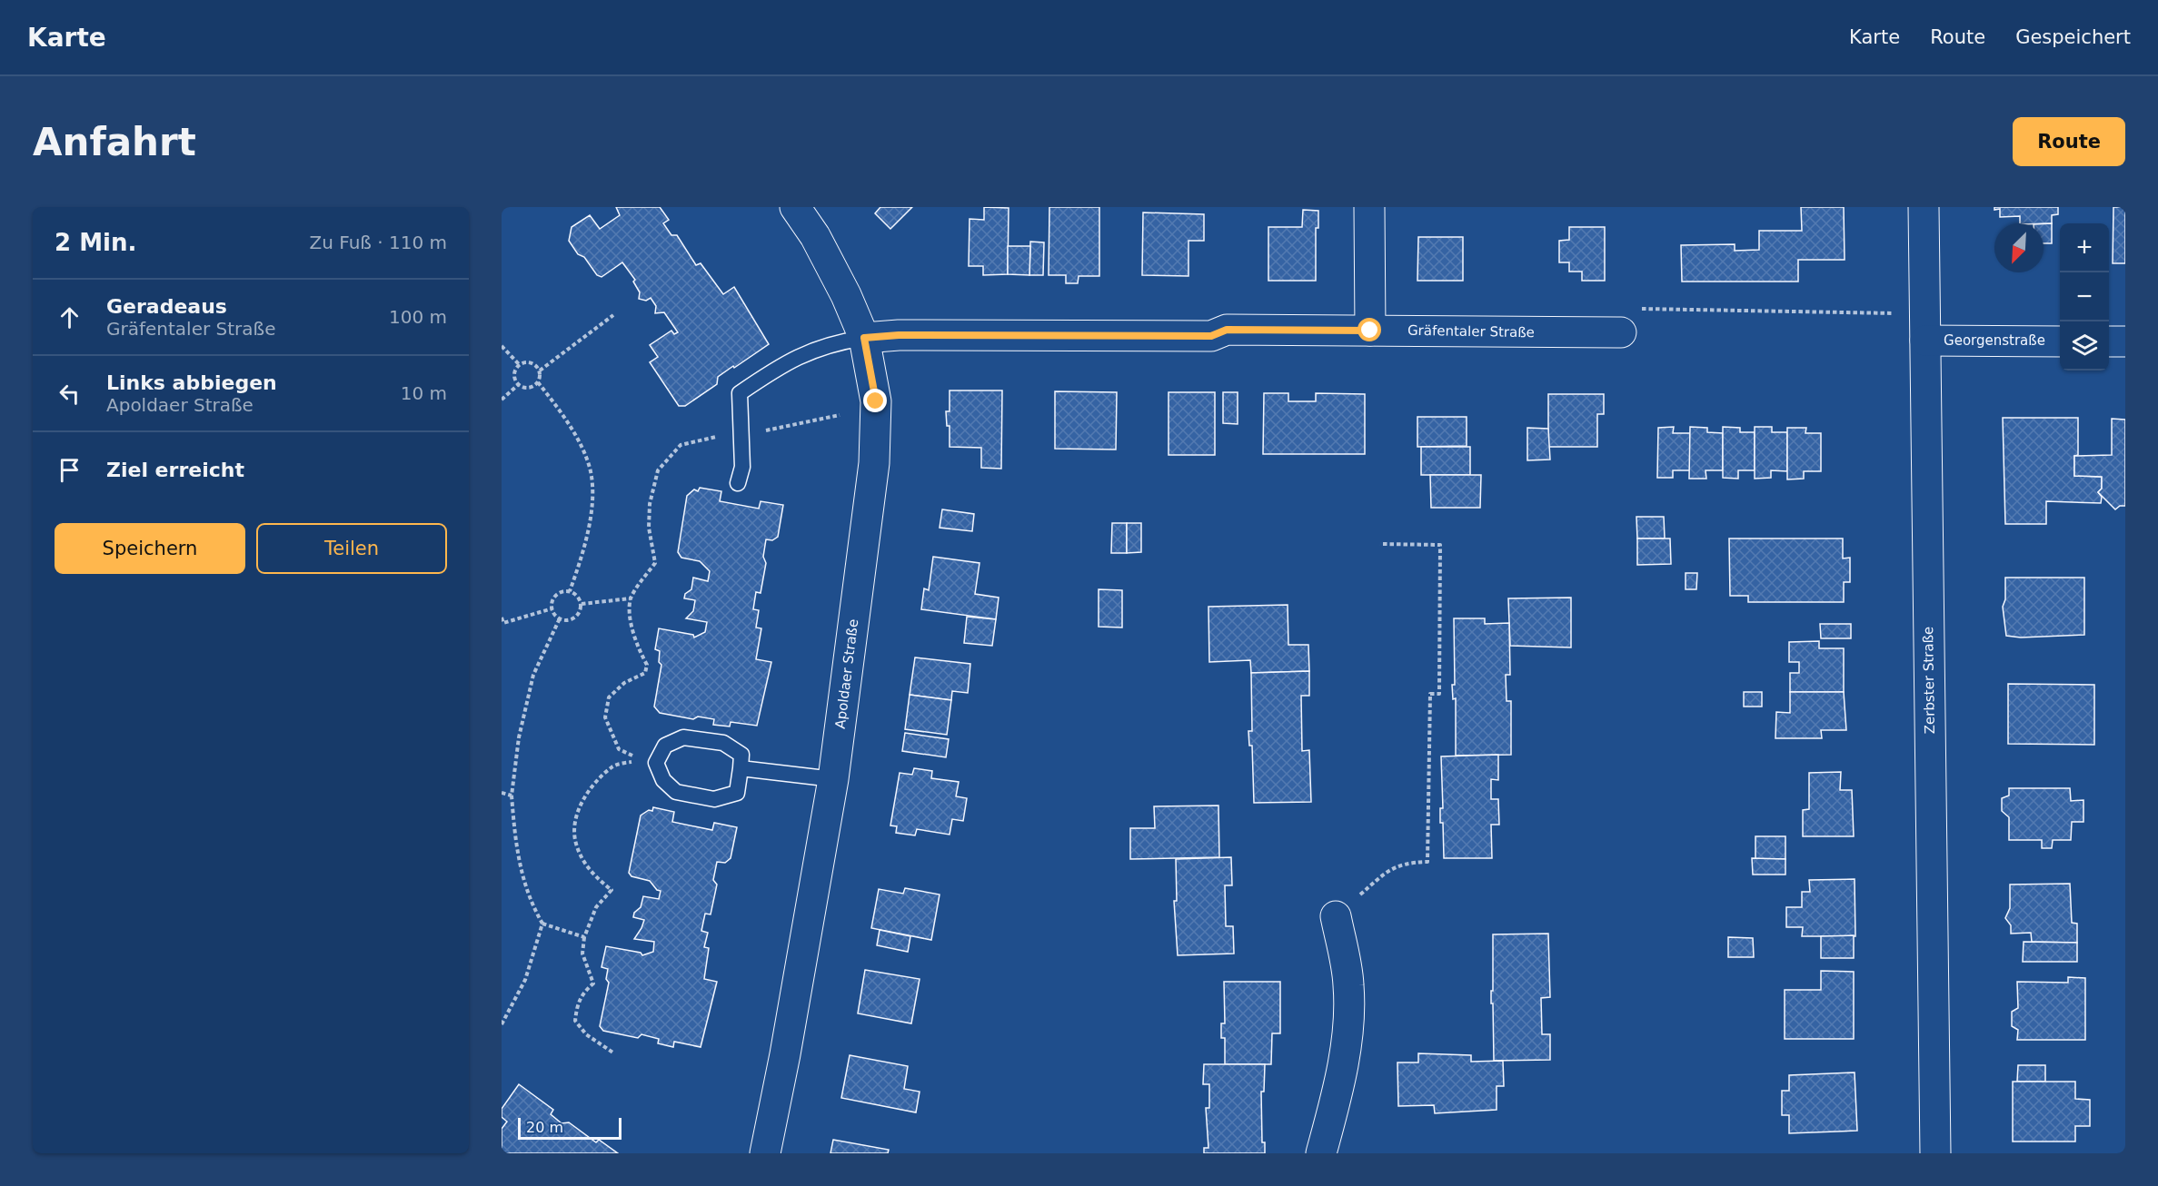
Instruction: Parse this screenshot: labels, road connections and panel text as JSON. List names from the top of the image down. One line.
{"streets":{"street":["Gräfentaler Straße","Georgenstraße","Apoldaer Straße","Zerbster Straße"]},"crossings":[["Gräfentaler Straße","Apoldaer Straße"],["Georgenstraße","Zerbster Straße"]],"scale_bar":"20 m","north":"bottom left","page":{"header":"Karte","nav":["Karte","Route","Gespeichert"],"buttons":["Route",["Speichern","Teilen"]],"title":"Anfahrt","heading":["2 Min.","Zu Fuß · 110 m"],"map_buttons":["+","−"],"list":[["Geradeaus","Gräfentaler Straße","100 m"],["Links abbiegen","Apoldaer Straße","10 m"],"Ziel erreicht"],"scale":"20 m"}}
